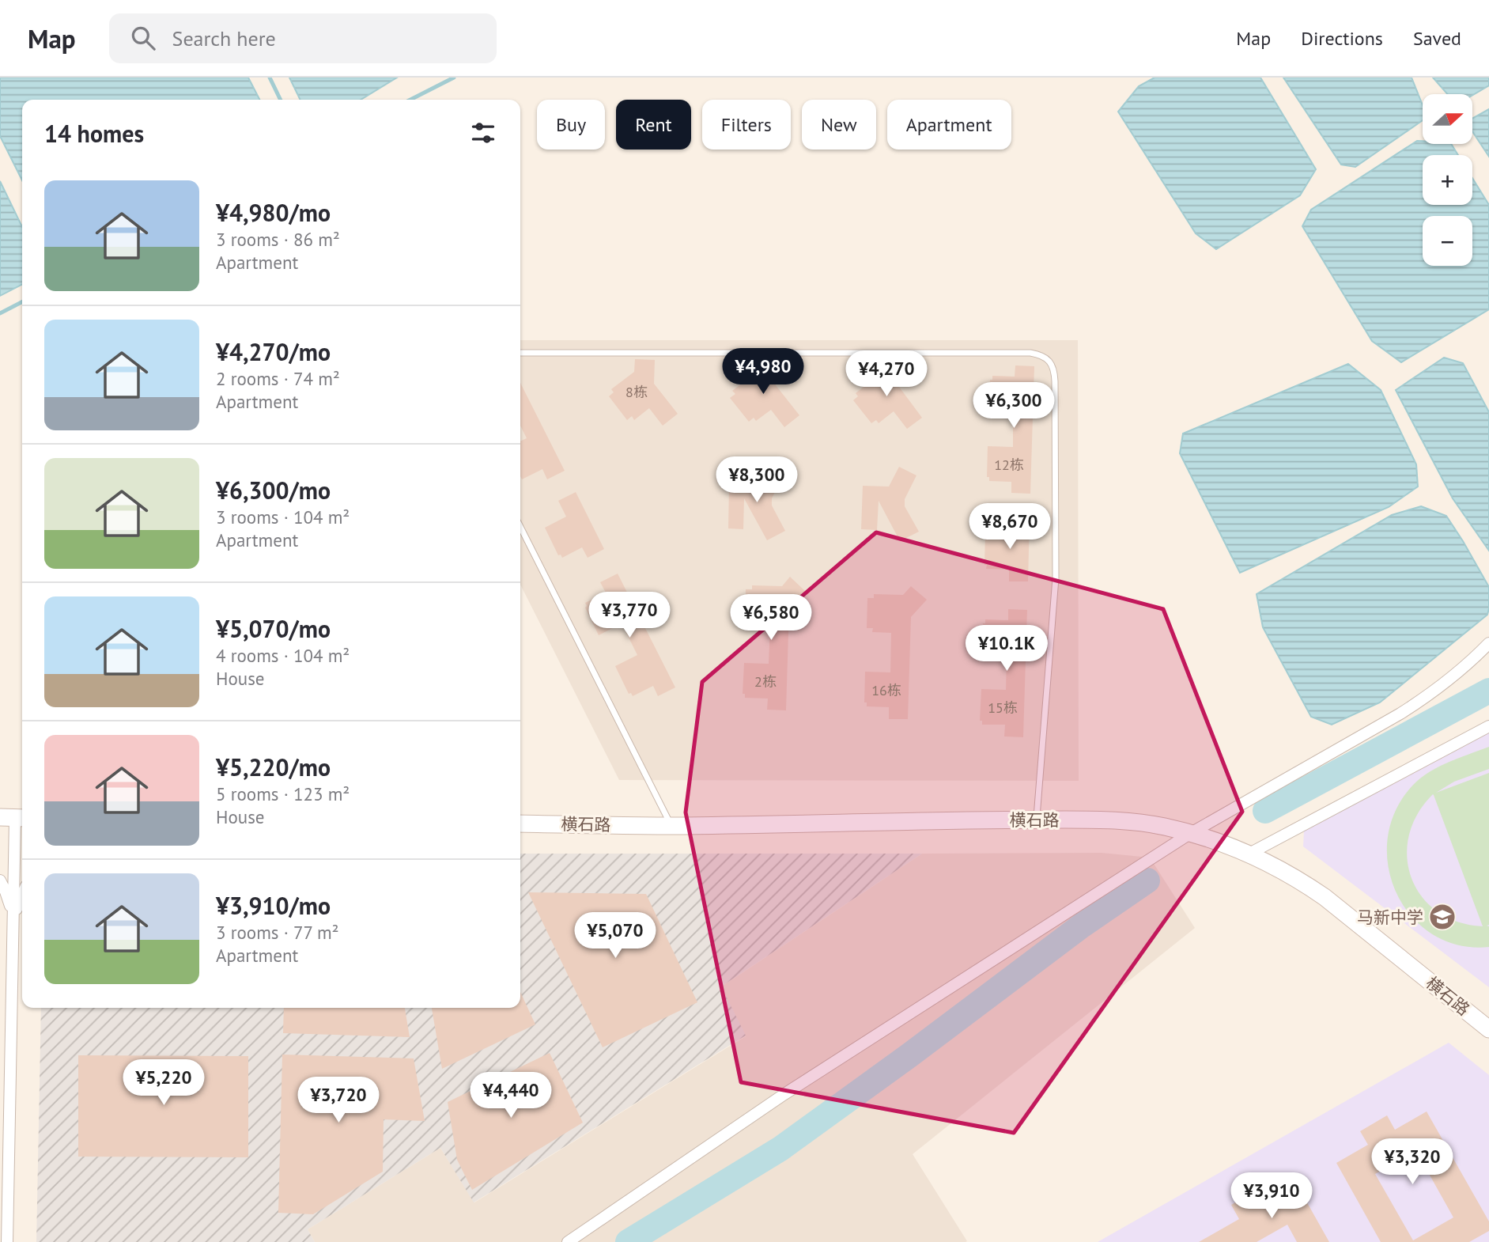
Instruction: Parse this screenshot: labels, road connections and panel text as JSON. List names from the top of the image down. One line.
{"streets":{"main road":["横石路"]},"places":{"school or university":["马新中学"]},"house_numbers":["8栋","12栋","2栋","16栋","15栋"],"north":"right","page":{"header":"Map","search":"Search here","nav":["Map","Directions","Saved"],"map_buttons":["+","−"],"chip":["Buy","Rent","Filters","New","Apartment"],"heading":"14 homes","list":[{"name":"¥4,980/mo","note":"3 rooms · 86 m² · Apartment"},{"name":"¥4,270/mo","note":"2 rooms · 74 m² · Apartment"},{"name":"¥6,300/mo","note":"3 rooms · 104 m² · Apartment"},{"name":"¥5,070/mo","note":"4 rooms · 104 m² · House"},{"name":"¥5,220/mo","note":"5 rooms · 123 m² · House"},{"name":"¥3,910/mo","note":"3 rooms · 77 m² · Apartment"}],"price":["¥4,980","¥4,270","¥6,300","¥8,300","¥8,670","¥3,770","¥6,580","¥10.1K","¥5,070","¥5,220","¥4,440","¥3,720","¥3,320","¥3,910"]}}
